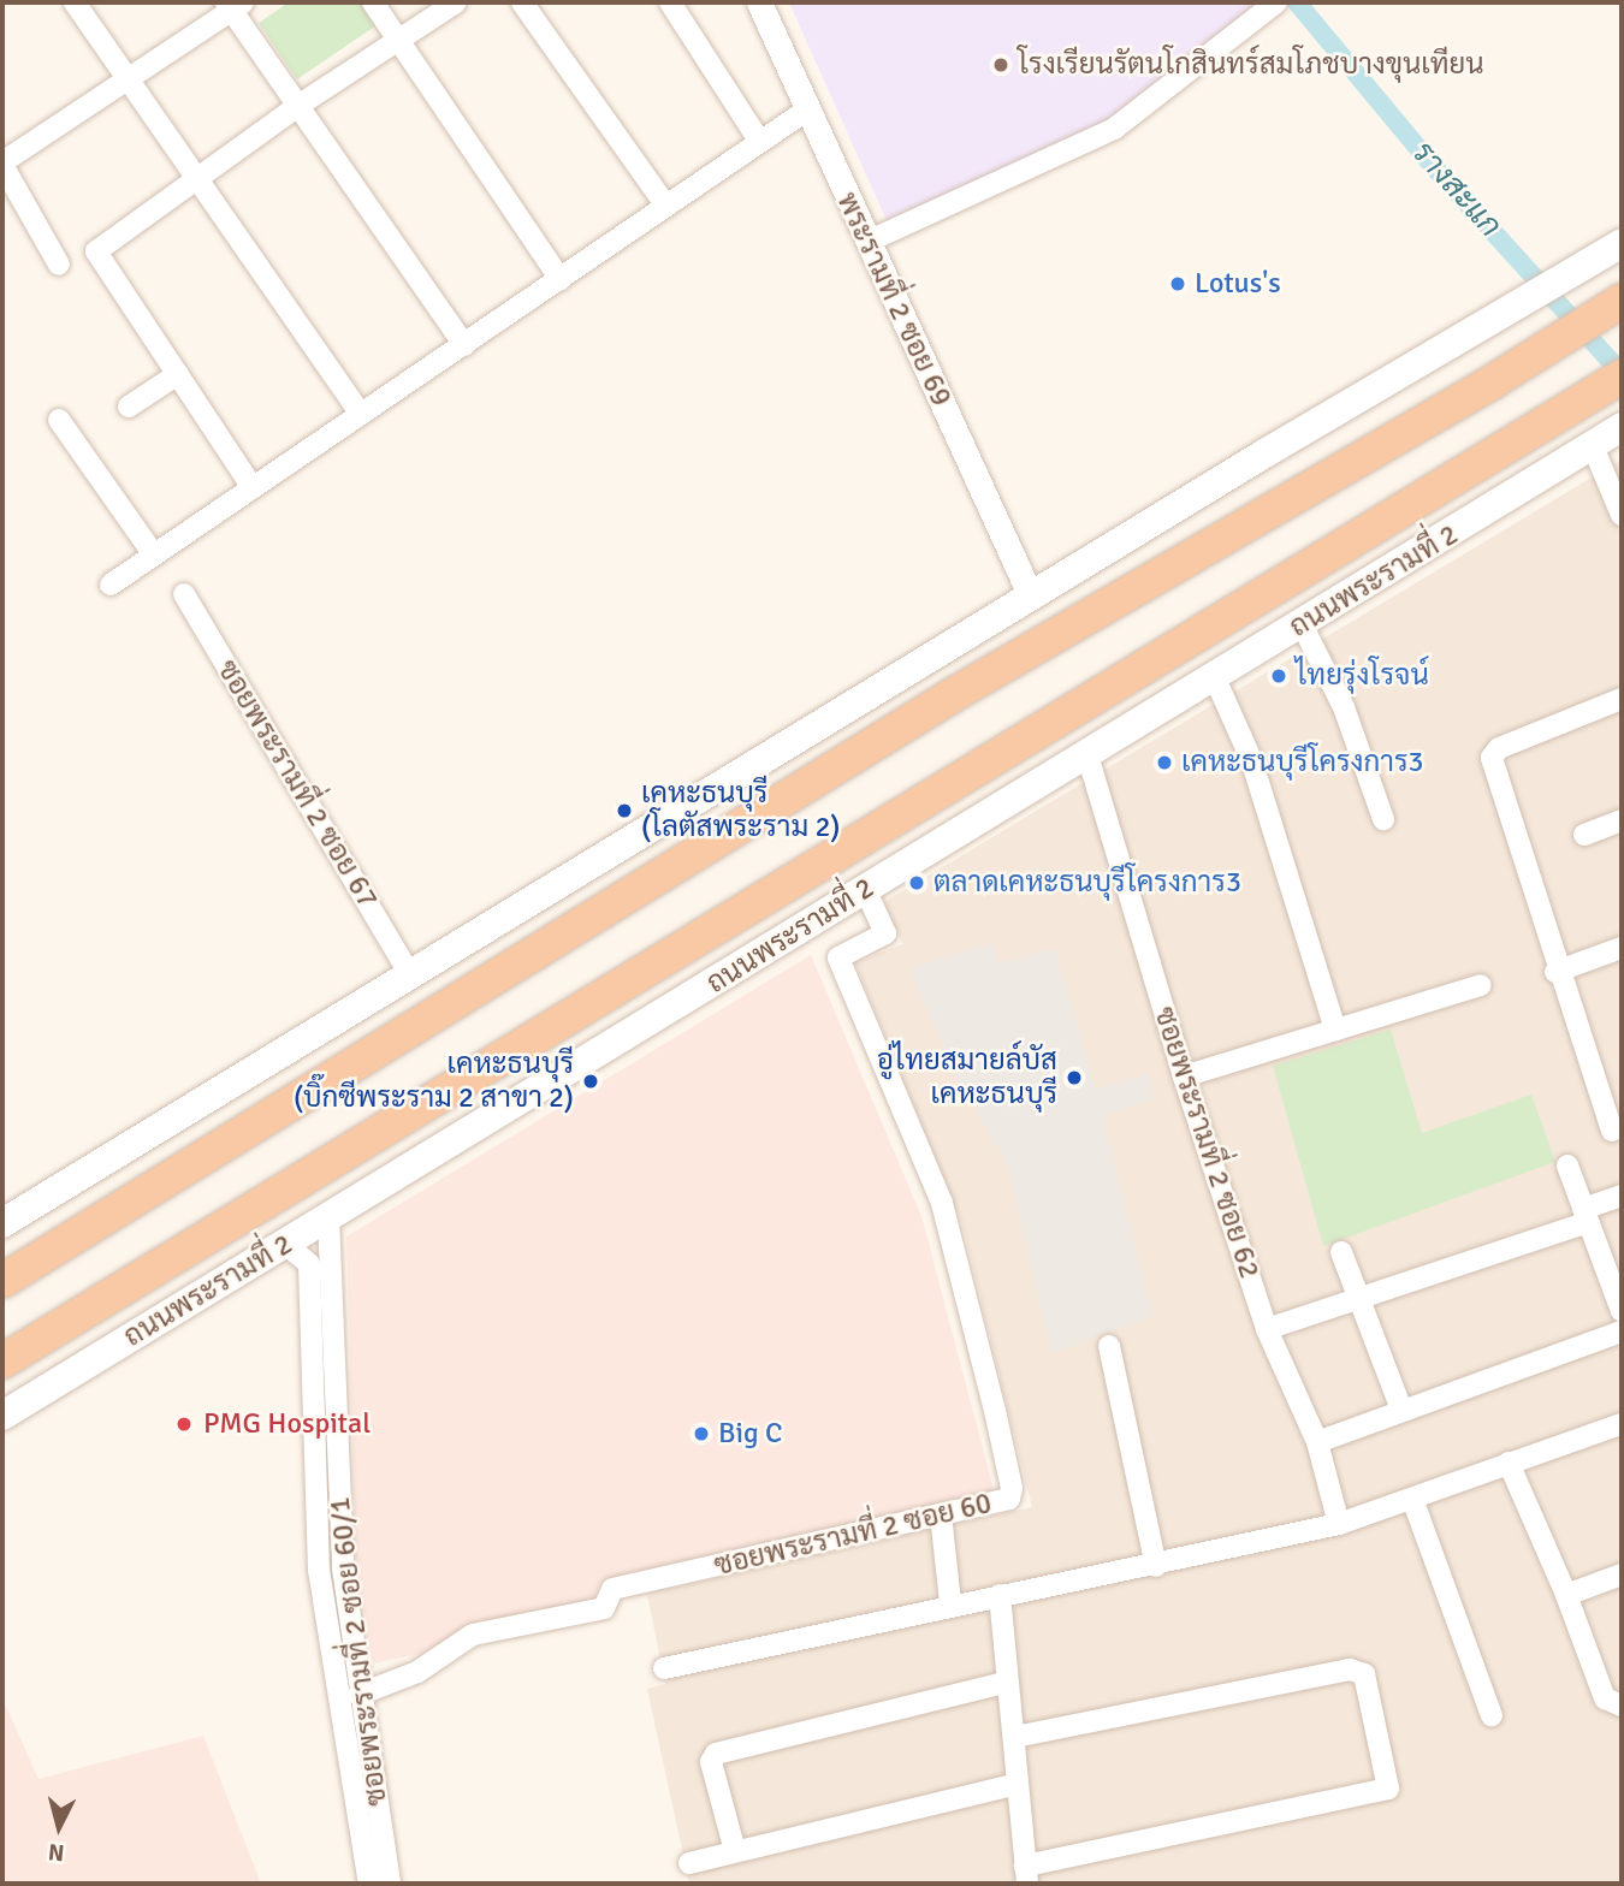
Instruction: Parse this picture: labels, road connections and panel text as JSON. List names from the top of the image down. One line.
{"streets":{"highway":["ถนนพระรามที่ 2"],"street":["พระรามที่ 2 ซอย 69","ซอยพระรามที่ 2 ซอย 67","ซอยพระรามที่ 2 ซอย 62","ซอยพระรามที่ 2 ซอย 60","ซอยพระรามที่ 2 ซอย 60/1"]},"crossings":[["ถนนพระรามที่ 2","ซอยพระรามที่ 2 ซอย 62"],["ถนนพระรามที่ 2","ซอยพระรามที่ 2 ซอย 60"],["ถนนพระรามที่ 2","ซอยพระรามที่ 2 ซอย 60/1"],["ซอยพระรามที่ 2 ซอย 60","ซอยพระรามที่ 2 ซอย 60/1"]],"water":["รางสะแก"],"places":["โรงเรียนรัตนโกสินทร์สมโภชบางขุนเทียน","Lotus's","ไทยรุ่งโรจน์","เคหะธนบุรีโครงการ3","เคหะธนบุรี (โลตัสพระราม 2)","ตลาดเคหะธนบุรีโครงการ3","อู่ไทยสมายล์บัส เคหะธนบุรี","เคหะธนบุรี (บิ๊กซีพระราม 2 สาขา 2)","PMG Hospital","Big C"],"north":"bottom"}
